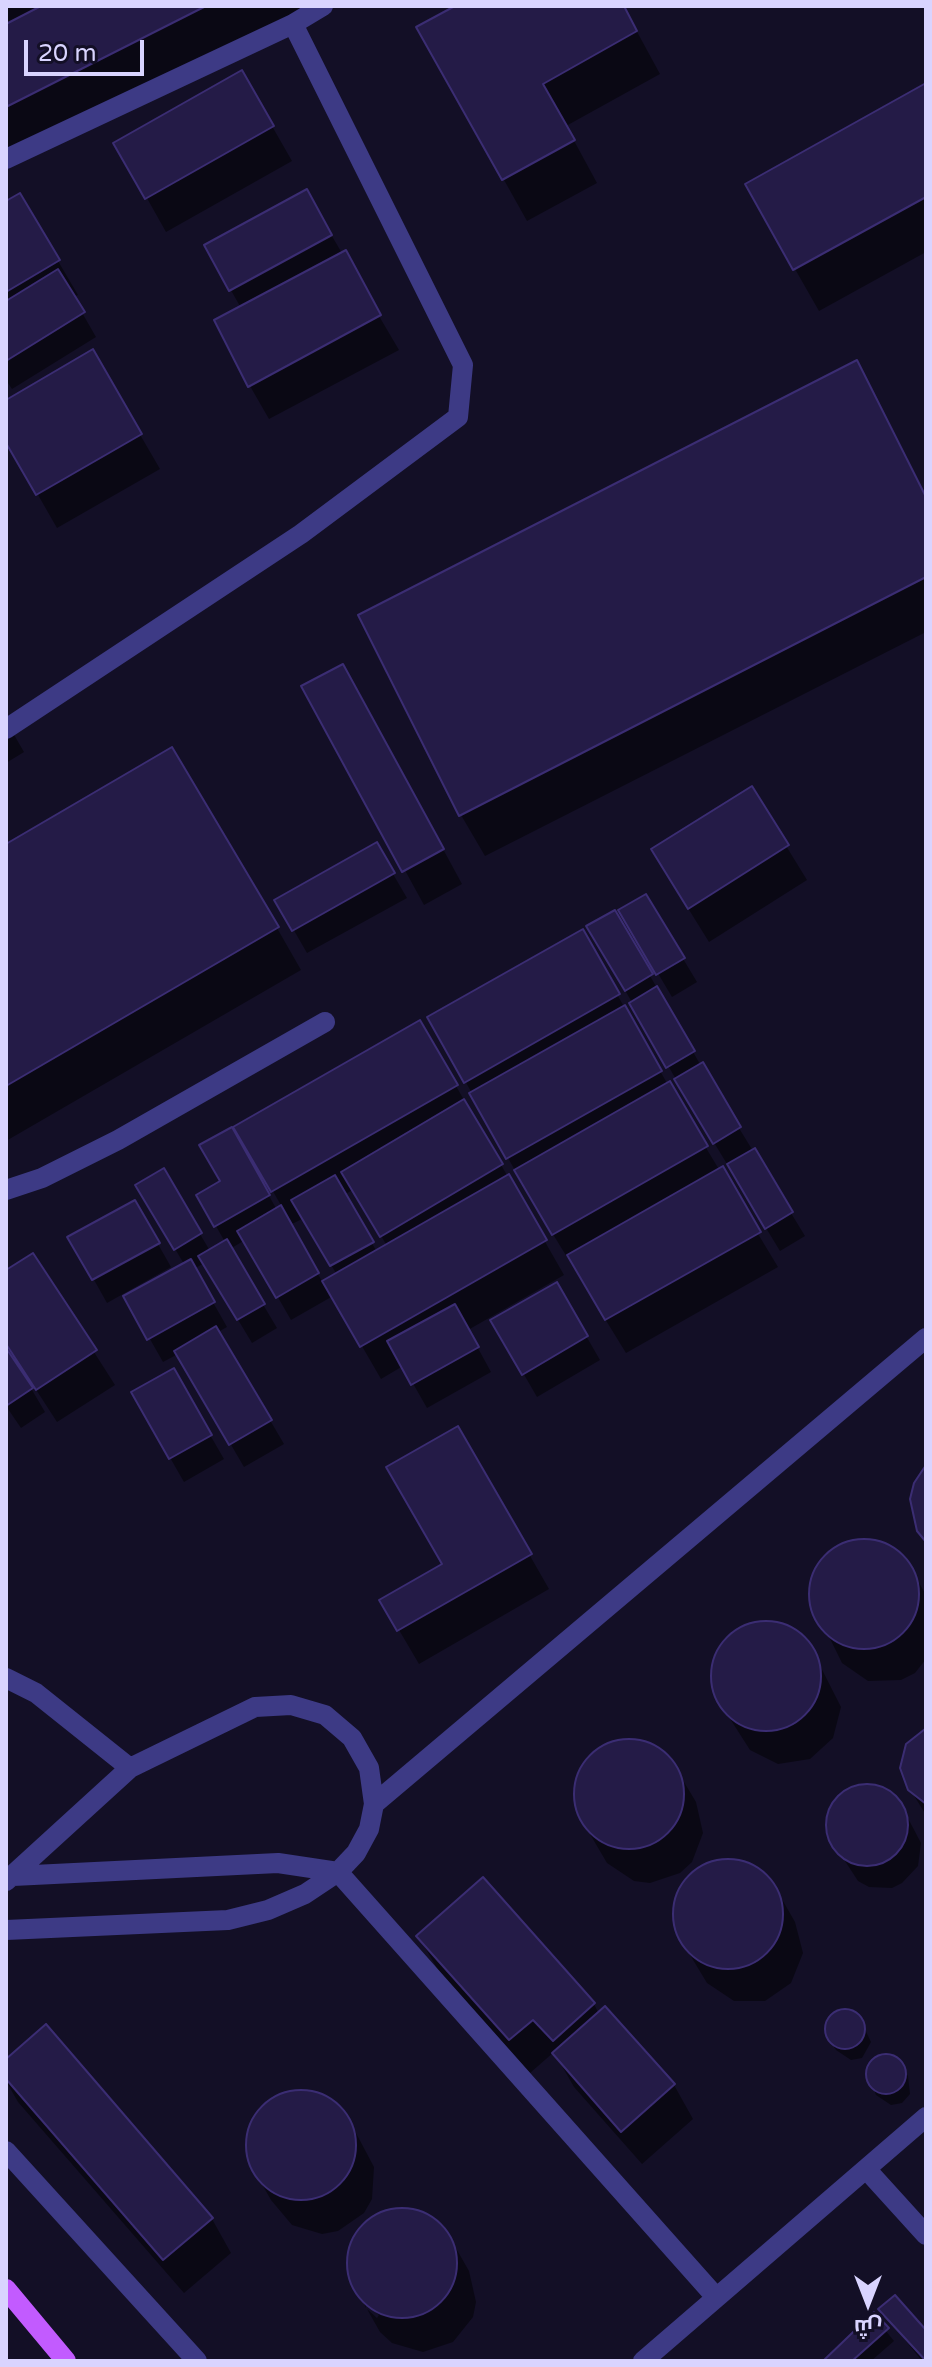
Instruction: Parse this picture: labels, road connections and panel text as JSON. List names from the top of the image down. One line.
{"scale_bar":"20 m","north":"bottom"}
